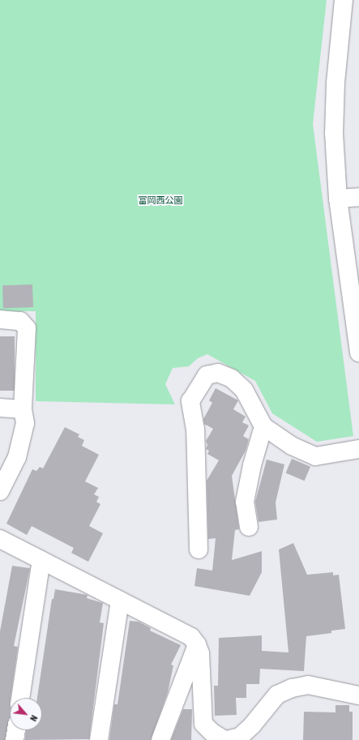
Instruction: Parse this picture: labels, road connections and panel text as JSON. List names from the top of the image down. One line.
{"parks":["富岡西公園"],"north":"bottom right"}
